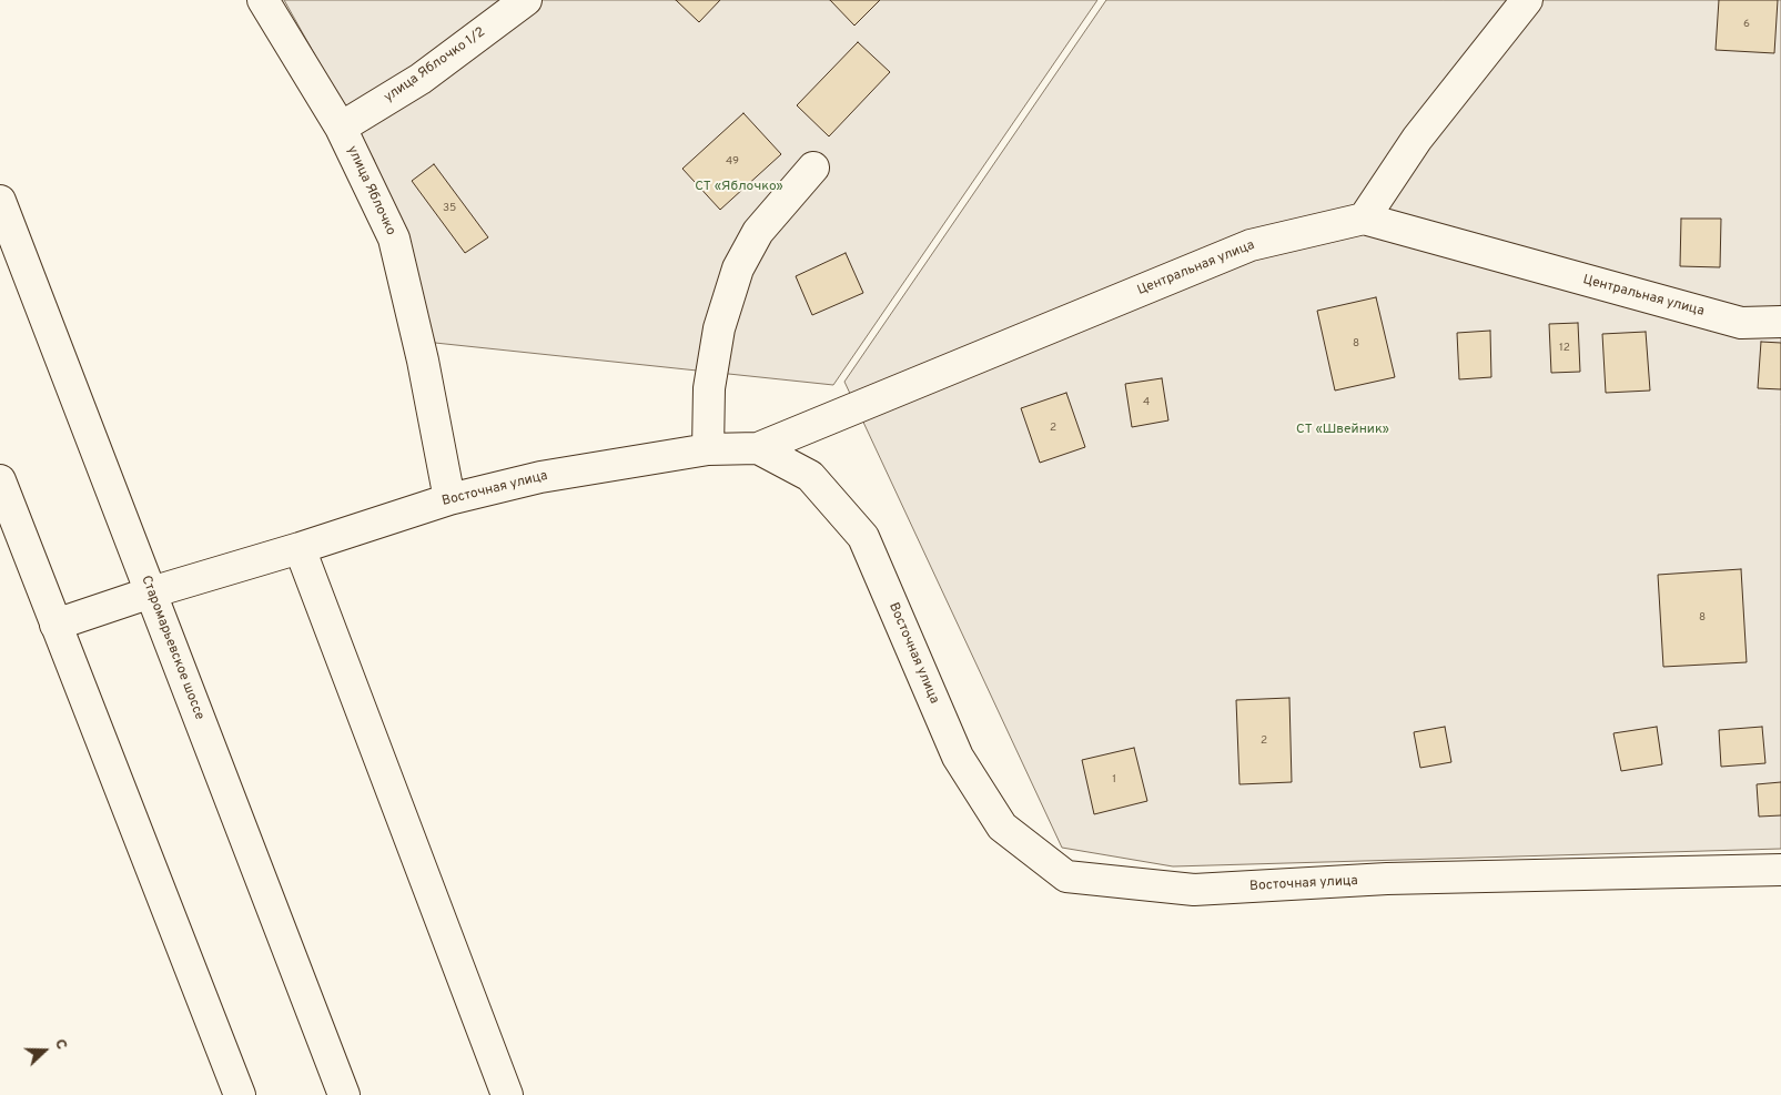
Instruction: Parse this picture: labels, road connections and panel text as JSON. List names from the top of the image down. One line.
{"streets":{"street":["улица Яблочко 1/2","улица Яблочко","Центральная улица","Восточная улица","Старомарьевское шоссе"]},"crossings":[["улица Яблочко 1/2","улица Яблочко"],["улица Яблочко","Восточная улица"],["Центральная улица","Восточная улица"],["Восточная улица","Старомарьевское шоссе"]],"parks":["СТ «Яблочко»","СТ «Швейник»"],"house_numbers":["6","49","35","8","12","4","2","8","2","1"],"north":"right"}
